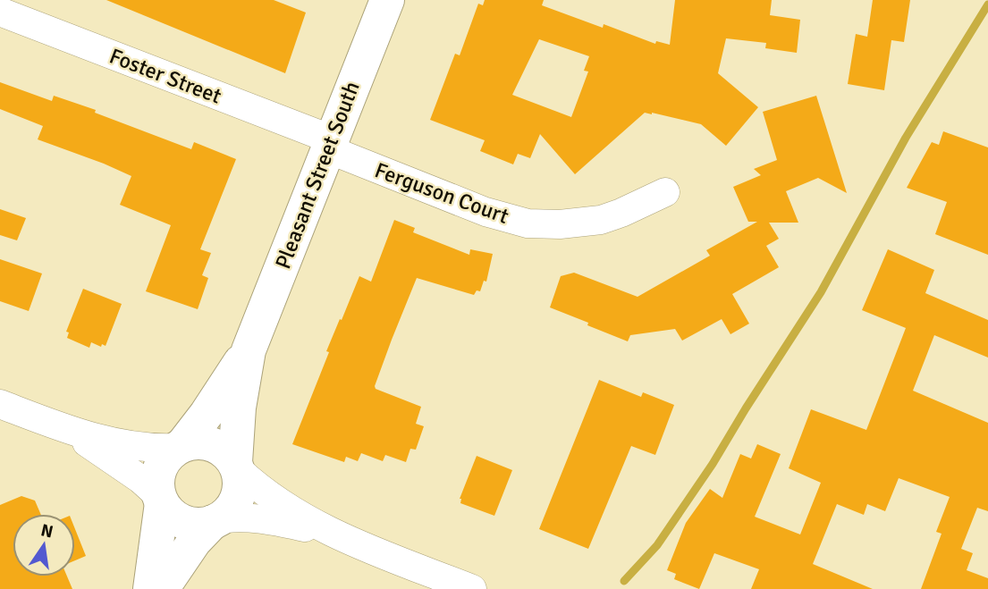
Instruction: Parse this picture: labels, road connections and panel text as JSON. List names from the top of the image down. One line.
{"streets":{"street":["Foster Street","Pleasant Street South","Ferguson Court"]},"crossings":[["Foster Street","Pleasant Street South"],["Foster Street","Ferguson Court"],["Pleasant Street South","Ferguson Court"]],"north":"top"}
